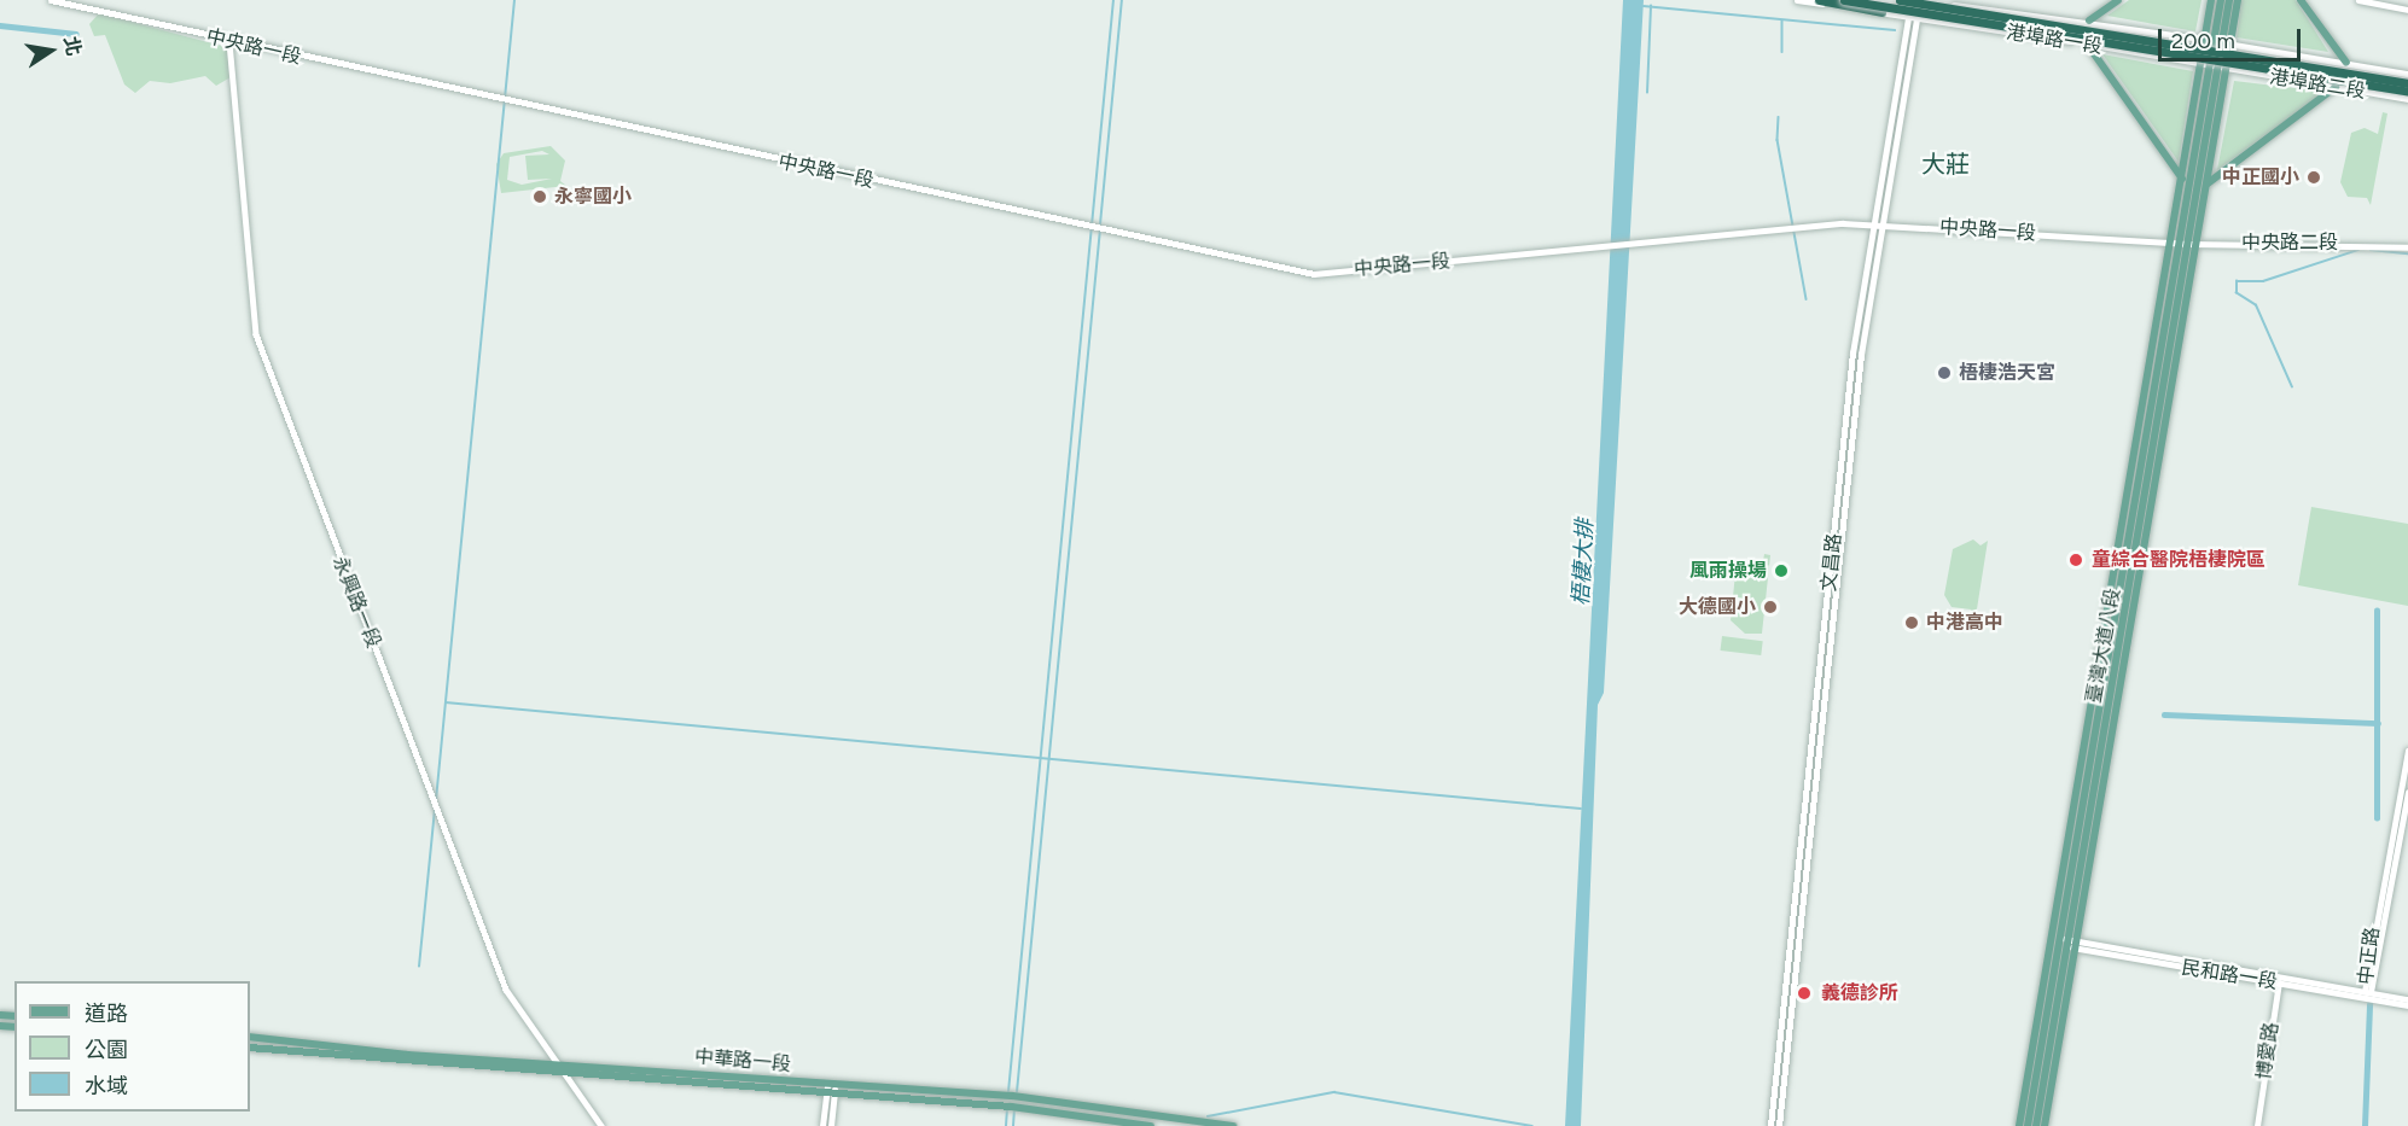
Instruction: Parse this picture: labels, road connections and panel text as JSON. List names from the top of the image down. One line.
{"streets":{"main road":["臺灣大道八段","中華路一段"],"street":["港埠路一段","中央路一段","港埠路二段","中央路二段","文昌路","永興路一段","中正路","民和路一段","博愛路"]},"crossings":[["港埠路一段","港埠路二段"],["港埠路一段","文昌路"],["港埠路一段","臺灣大道八段"],["中央路一段","中央路二段"],["中央路一段","文昌路"],["中央路一段","永興路一段"],["中央路一段","臺灣大道八段"],["港埠路二段","臺灣大道八段"],["中央路二段","臺灣大道八段"],["永興路一段","中華路一段"],["臺灣大道八段","民和路一段"],["中正路","民和路一段"],["民和路一段","博愛路"]],"districts":["大莊"],"water":["梧棲大排"],"places":["中正國小","永寧國小","梧棲浩天宮","童綜合醫院梧棲院區","風雨操場","大德國小","中港高中","義德診所"],"legend":["道路","公園","水域"],"scale_bar":"200 m","north":"right"}
